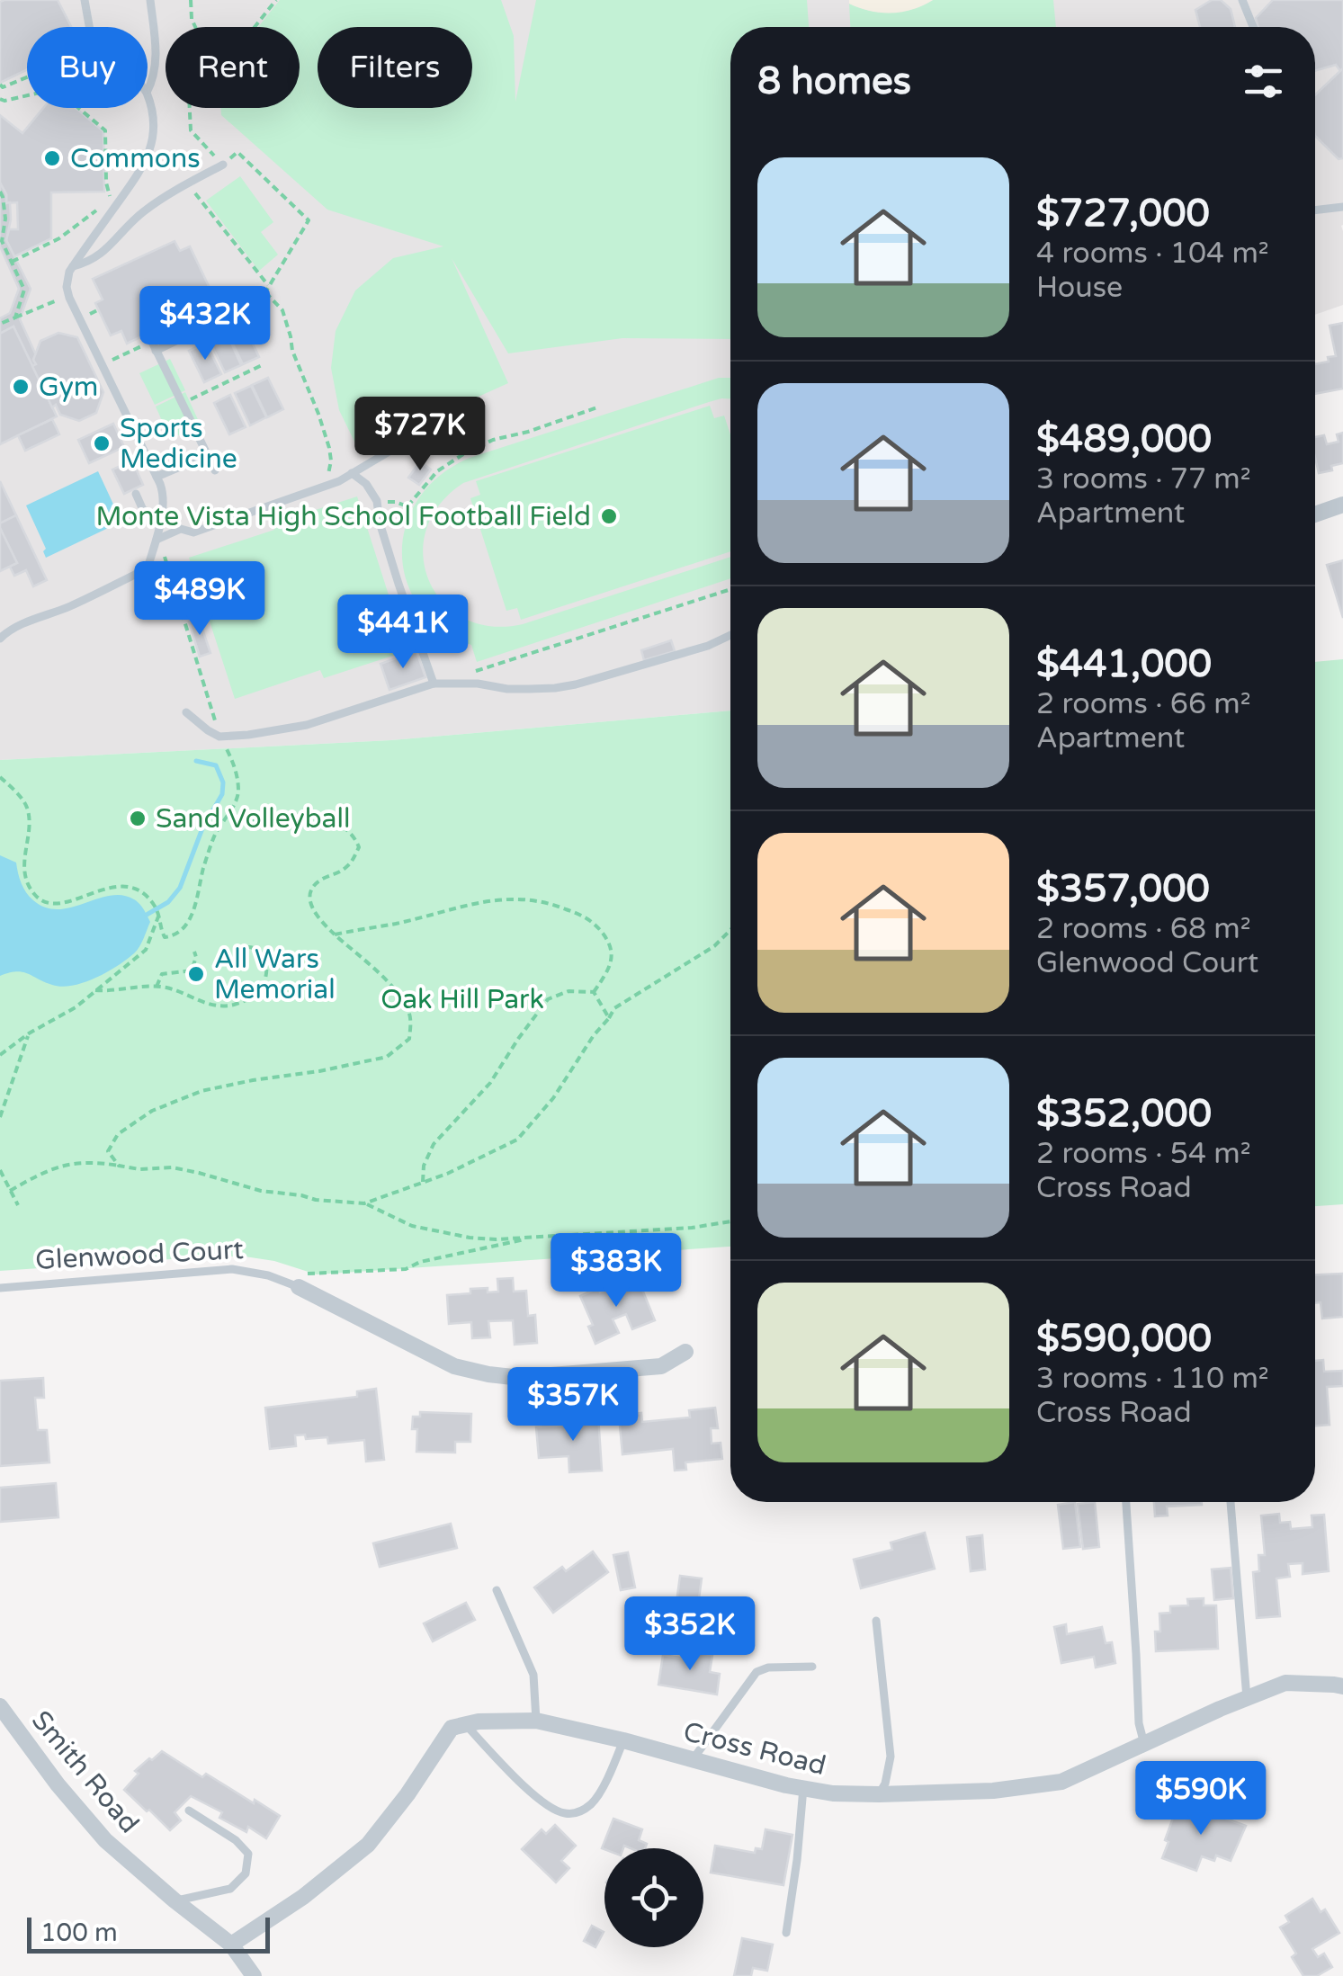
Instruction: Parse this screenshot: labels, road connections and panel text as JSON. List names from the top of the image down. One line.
{"streets":{"street":["Glenwood Court","Cross Road","Smith Road"]},"parks":["Oak Hill Park"],"places":["Commons","Gym","Sports Medicine","Monte Vista High School Football Field","Sand Volleyball","All Wars Memorial"],"scale_bar":"100 m","page":{"chip":["Buy","Rent","Filters"],"heading":"8 homes","list":[{"name":"$727,000","note":"4 rooms · 104 m² · House"},{"name":"$489,000","note":"3 rooms · 77 m² · Apartment"},{"name":"$441,000","note":"2 rooms · 66 m² · Apartment"},{"name":"$357,000","note":"2 rooms · 68 m² · Glenwood Court"},{"name":"$352,000","note":"2 rooms · 54 m² · Cross Road"},{"name":"$590,000","note":"3 rooms · 110 m² · Cross Road"}],"price":["$432K","$727K","$489K","$441K","$383K","$357K","$352K","$590K"],"scale":"100 m"}}
